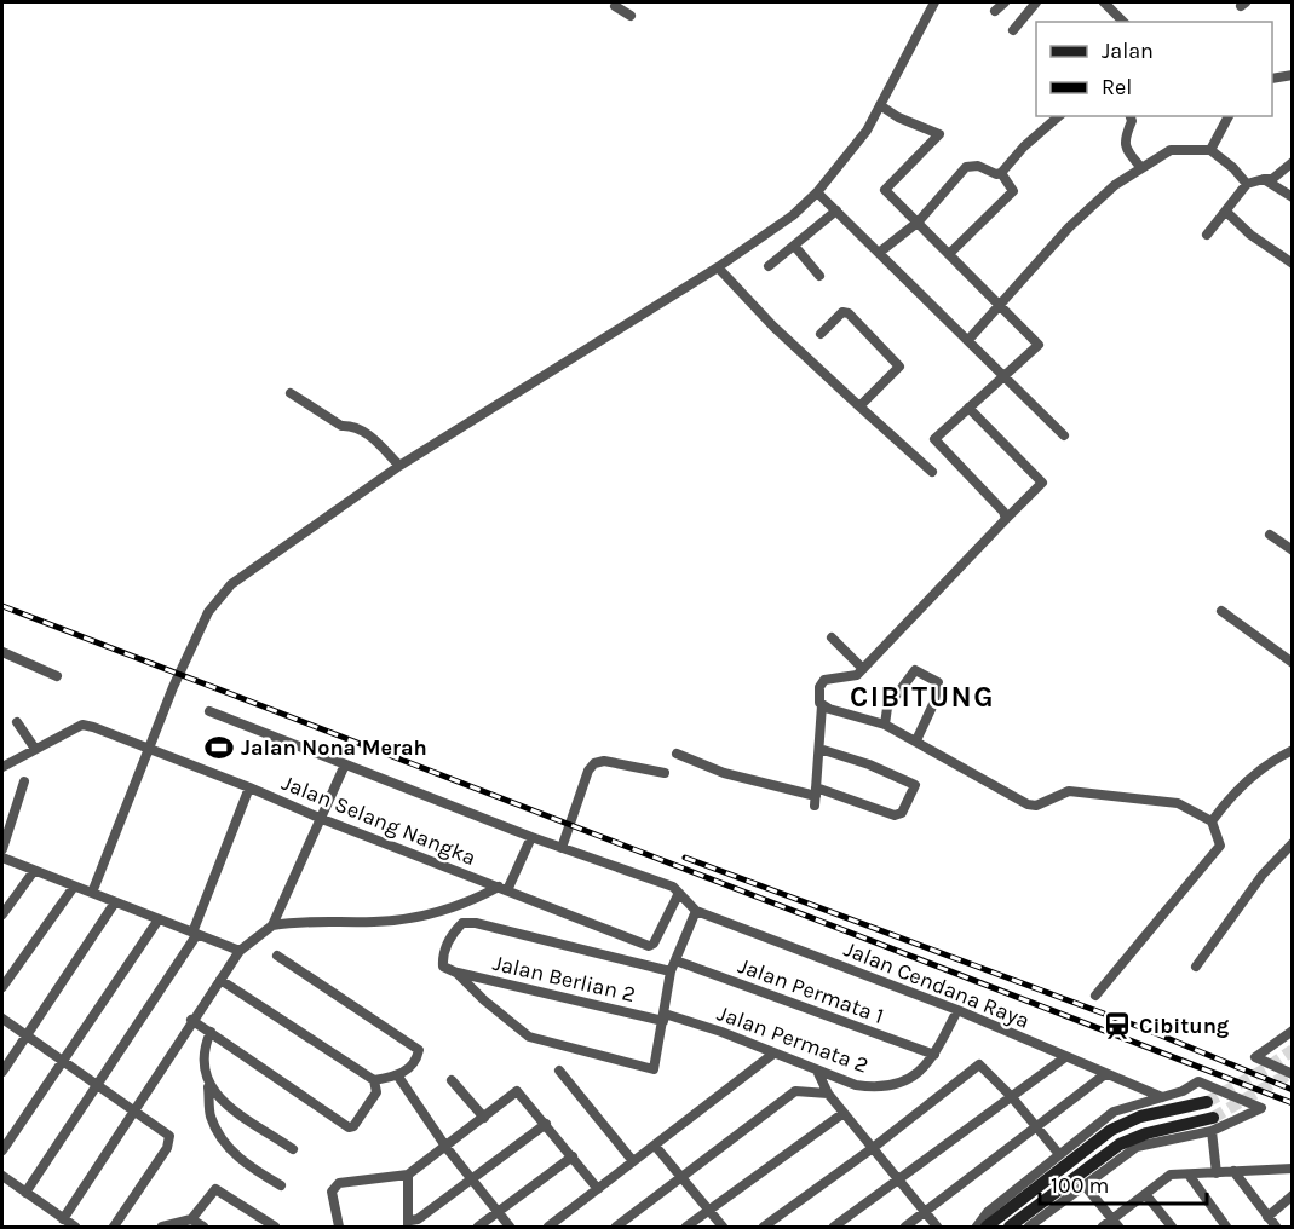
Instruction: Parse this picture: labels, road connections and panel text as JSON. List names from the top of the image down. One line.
{"streets":{"street":["Jalan Selang Nangka","Jalan Berlian 2","Jalan Cendana Raya","Jalan Permata 1","Jalan Permata 2"]},"crossings":[["Jalan Berlian 2","Jalan Permata 2"],["Jalan Cendana Raya","Jalan Permata 2"],["Jalan Permata 1","Jalan Permata 2"]],"districts":["CIBITUNG"],"places":{"sports":["Jalan Nona Merah"],"station":["Cibitung"]},"legend":["Jalan","Rel"],"scale_bar":"100 m"}
